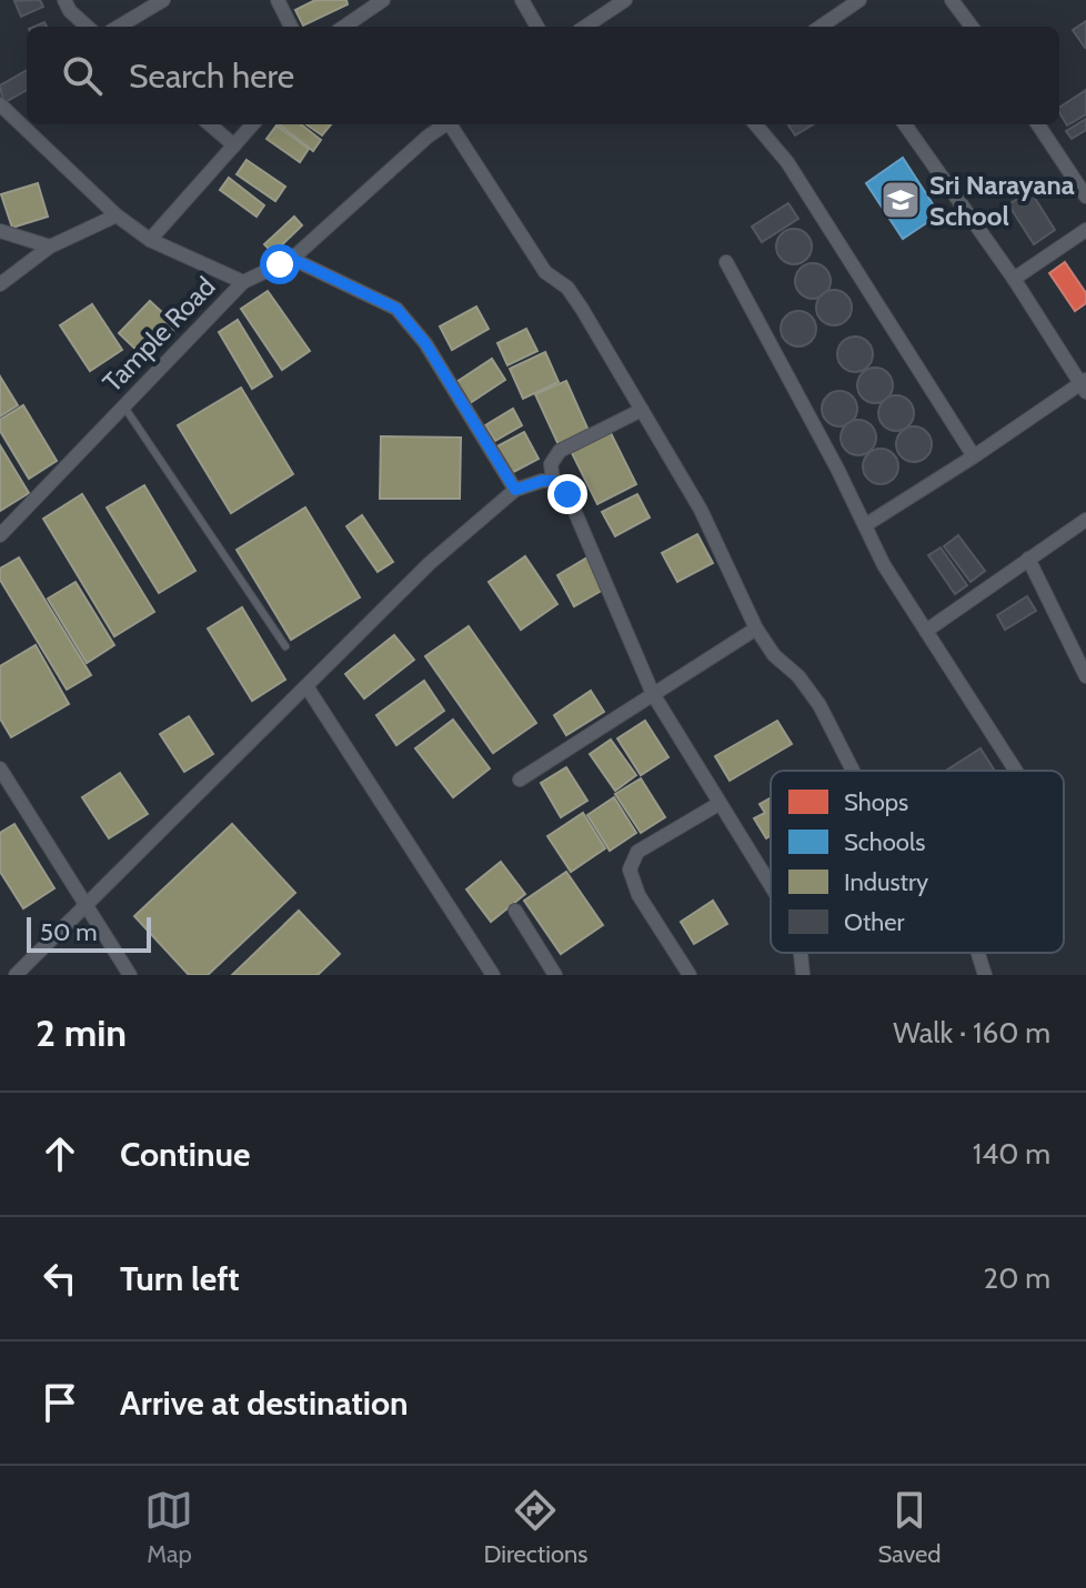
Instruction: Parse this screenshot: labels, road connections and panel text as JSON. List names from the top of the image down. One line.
{"streets":{"street":["Tample Road"]},"places":{"school or university":["Sri Narayana School"]},"legend":["Shops","Schools","Industry","Other"],"scale_bar":"50 m","page":{"search":"Search here","scale":"50 m","heading":["2 min","Walk · 160 m"],"list":[["Continue","140 m"],["Turn left","20 m"],"Arrive at destination"],"nav":["Map","Directions","Saved"]}}
